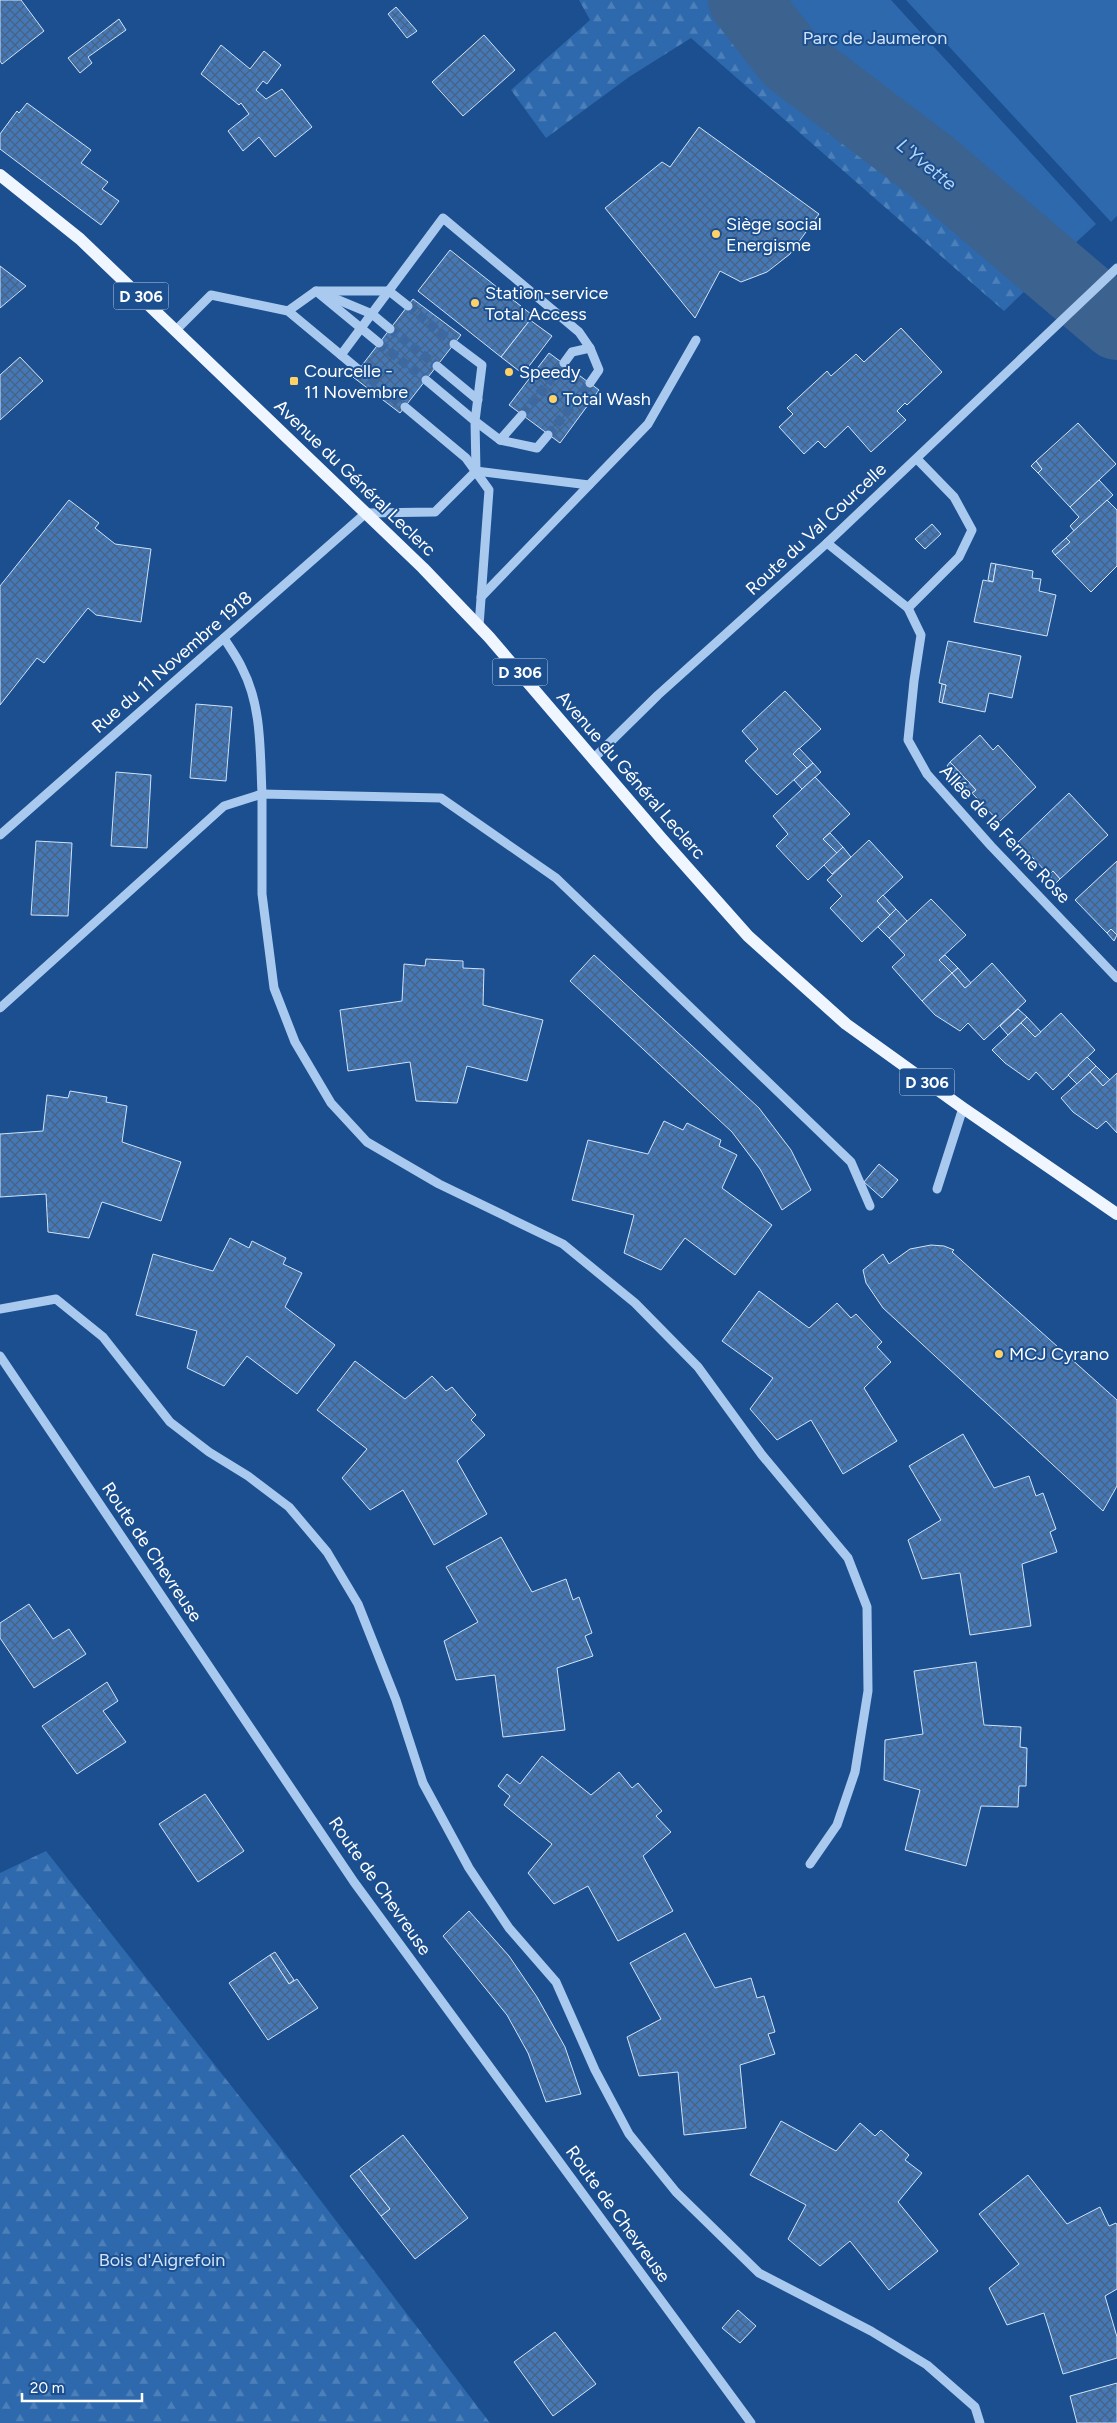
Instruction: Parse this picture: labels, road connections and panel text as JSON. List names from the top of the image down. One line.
{"streets":{"main road":["D 306","Avenue du Général Leclerc"],"street":["Route du Val Courcelle","Rue du 11 Novembre 1918","Allée de la Ferme Rose","Route de Chevreuse"]},"crossings":[["Avenue du Général Leclerc","Route du Val Courcelle"],["Avenue du Général Leclerc","Rue du 11 Novembre 1918"],["Route du Val Courcelle","Allée de la Ferme Rose"]],"water":["L'Yvette"],"parks":["Parc de Jaumeron","Bois d'Aigrefoin"],"places":{"other":["Siège social Energisme","Station-service Total Access","Speedy","Total Wash","MCJ Cyrano"],"transit":["Courcelle - 11 Novembre"]},"scale_bar":"20 m"}
